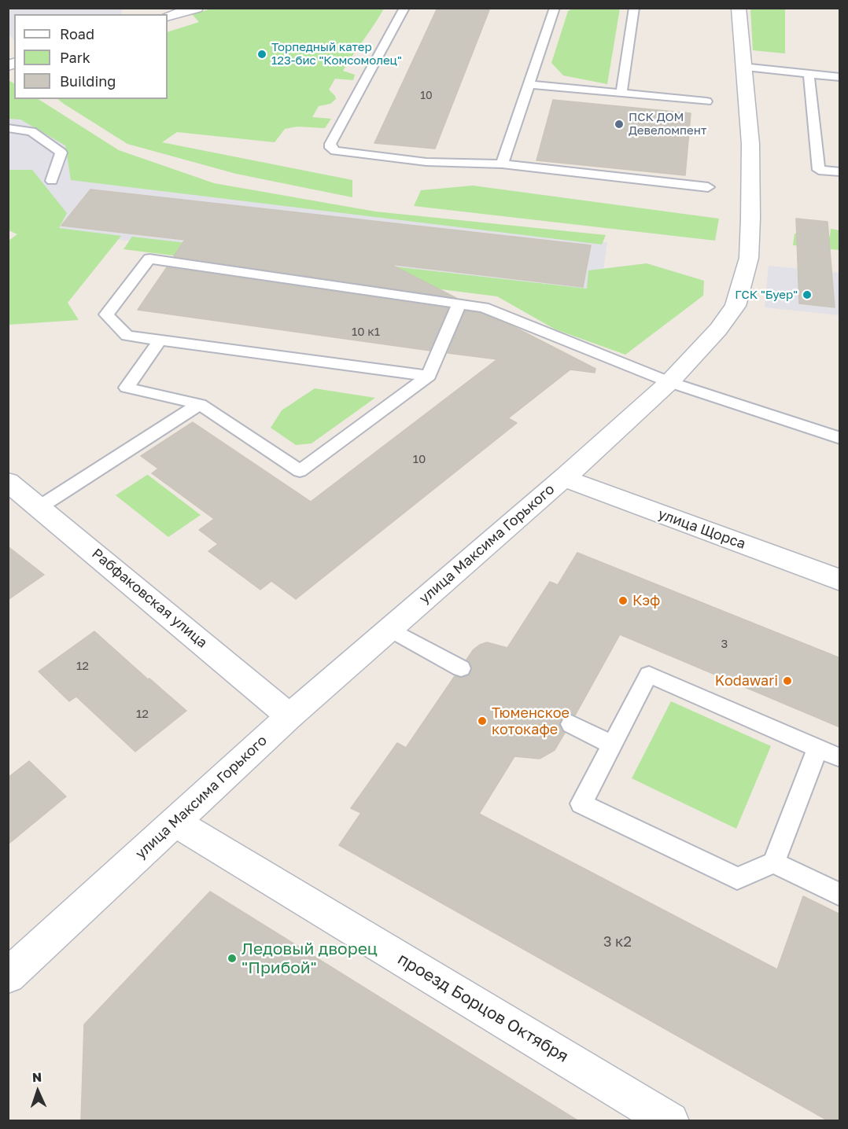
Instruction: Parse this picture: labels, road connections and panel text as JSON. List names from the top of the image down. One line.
{"streets":{"street":["улица Щорса","улица Максима Горького","Рабфаковская улица","проезд Борцов Октября"]},"crossings":[["улица Щорса","улица Максима Горького"],["улица Максима Горького","Рабфаковская улица"],["улица Максима Горького","проезд Борцов Октября"]],"places":["Торпедный катер 123-бис \"Комсомолец\"","ПСК ДОМ Девеломпент","ГСК \"Буер\"","Кэф","Kodawari","Тюменское котокафе","Ледовый дворец \"Прибой\""],"house_numbers":["10","10 к1","10","3","12","12","3 к2"],"legend":["Road","Park","Building"],"north":"top"}
